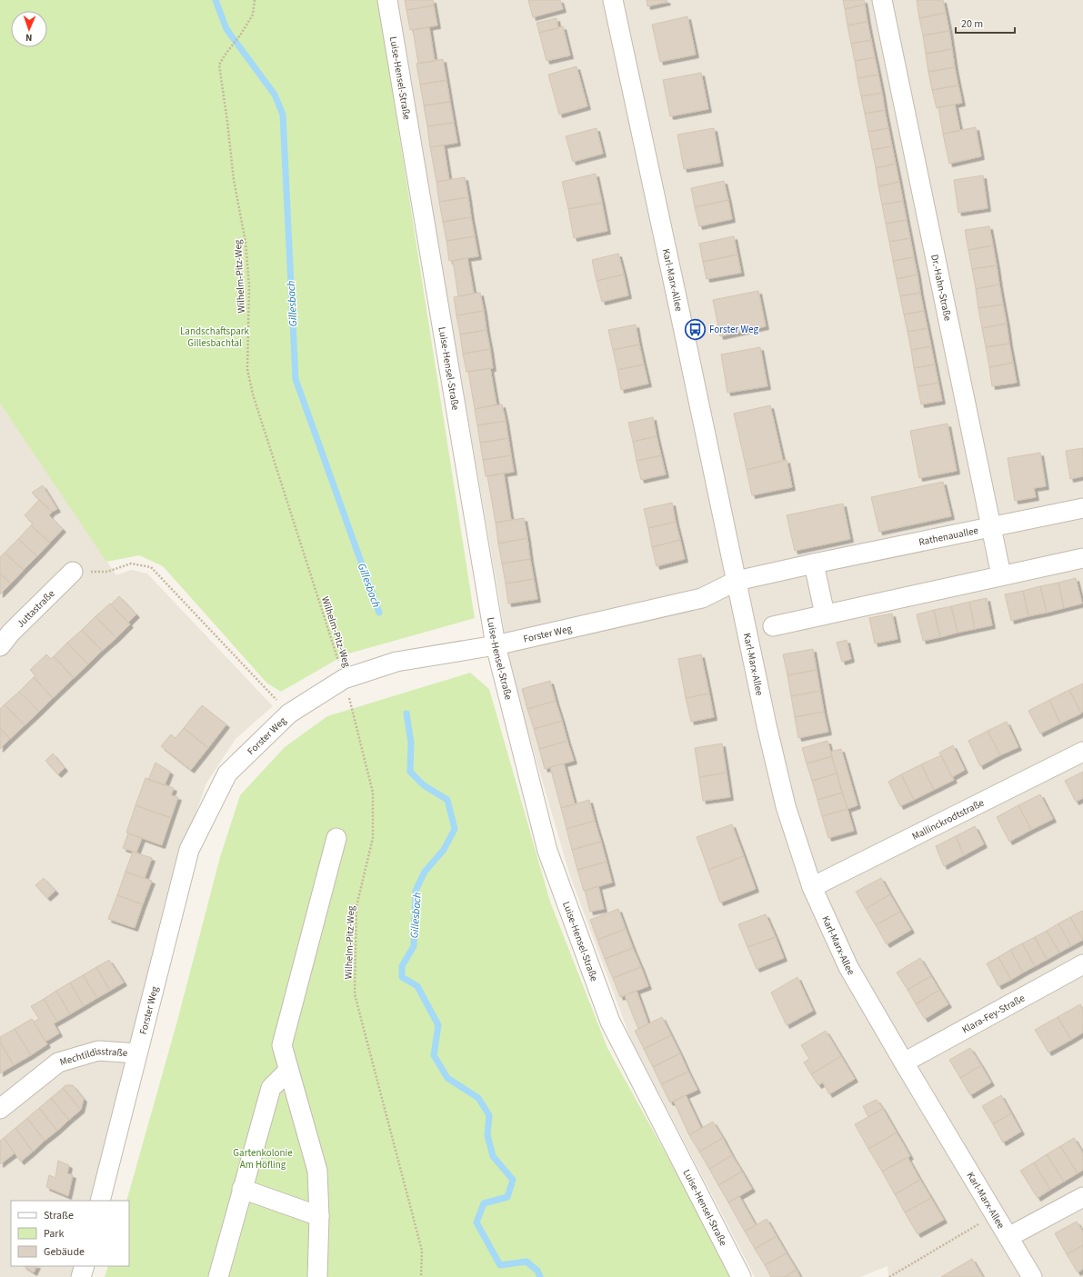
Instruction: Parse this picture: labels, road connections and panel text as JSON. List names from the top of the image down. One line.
{"streets":{"street":["Luise-Hensel-Straße","Karl-Marx-Allee","Dr.-Hahn-Straße","Rathenauallee","Juttastraße","Forster Weg","Mallinckrodtstraße","Klara-Fey-Straße","Mechtildisstraße"],"path":["Wilhelm-Pitz-Weg"]},"crossings":[["Luise-Hensel-Straße","Forster Weg"],["Wilhelm-Pitz-Weg","Forster Weg"],["Karl-Marx-Allee","Rathenauallee"],["Karl-Marx-Allee","Forster Weg"],["Karl-Marx-Allee","Mallinckrodtstraße"],["Karl-Marx-Allee","Klara-Fey-Straße"],["Dr.-Hahn-Straße","Rathenauallee"],["Rathenauallee","Forster Weg"],["Forster Weg","Mechtildisstraße"]],"water":["Gillesbach"],"parks":["Landschaftspark Gillesbachtal","Gartenkolonie Am Höfling"],"places":{"bus stop":["Forster Weg"]},"legend":["Straße","Park","Gebäude"],"scale_bar":"20 m","north":"bottom"}
